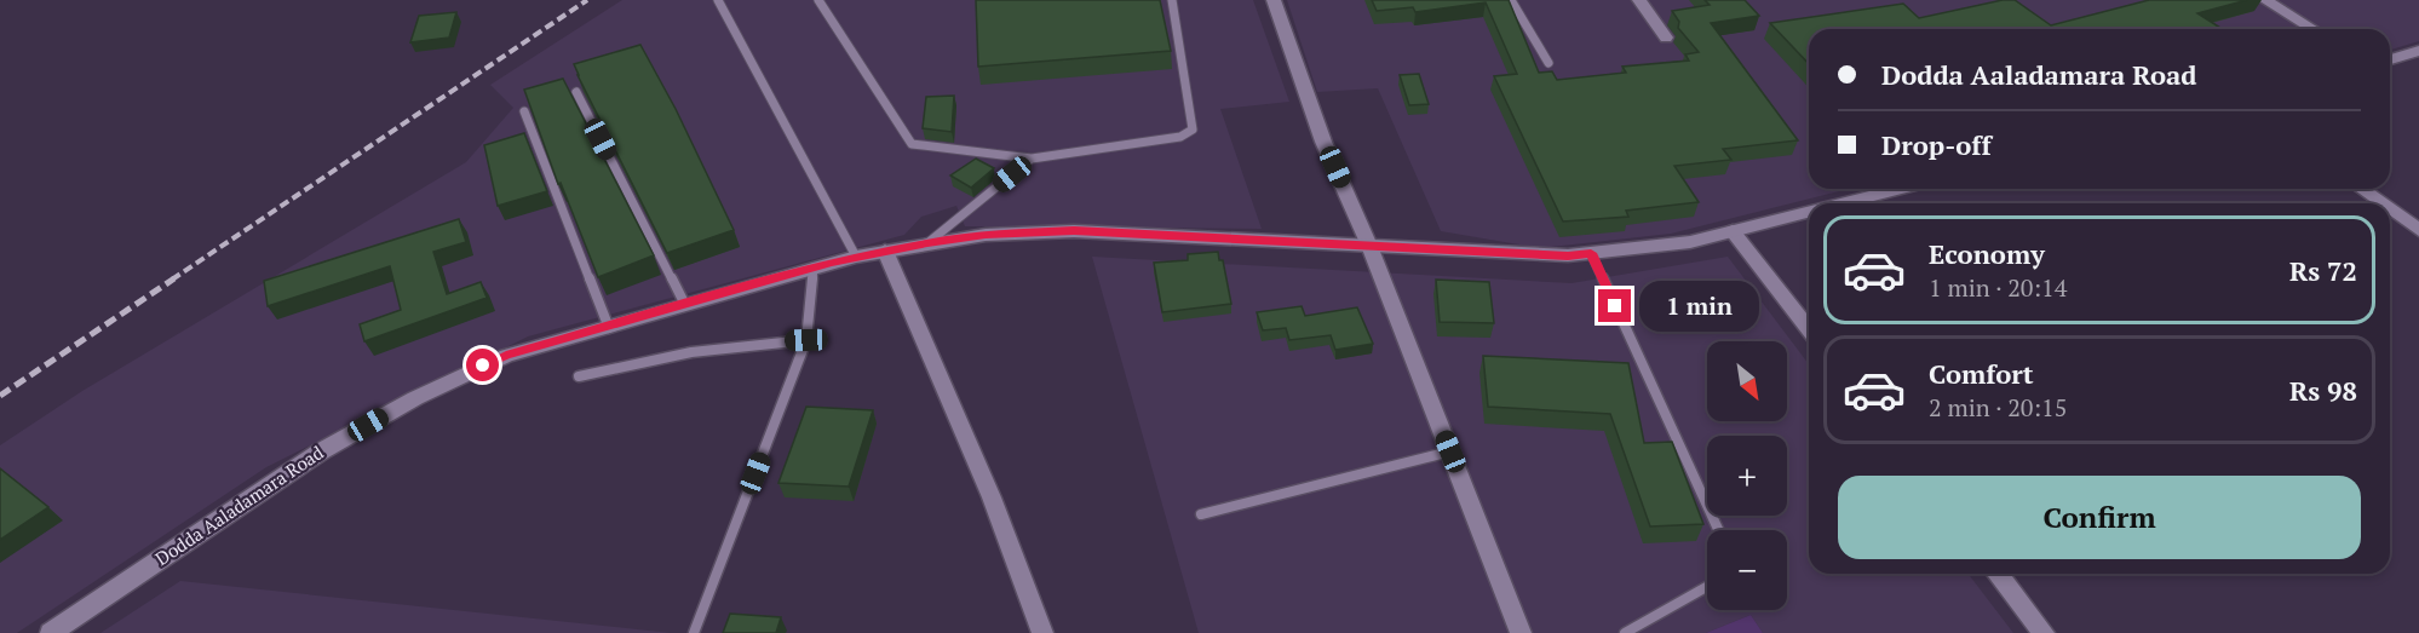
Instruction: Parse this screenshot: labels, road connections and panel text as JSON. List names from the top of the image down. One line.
{"streets":{"main road":["Dodda Aaladamara Road"]},"north":"bottom right","page":{"banner":["Dodda Aaladamara Road","Drop-off"],"list":[{"name":"Economy","note":"1 min · 20:14","value":"Rs 72"},{"name":"Comfort","note":"2 min · 20:15","value":"Rs 98"}],"bubble":"1 min","map_buttons":["+","−"],"buttons":"Confirm"}}
